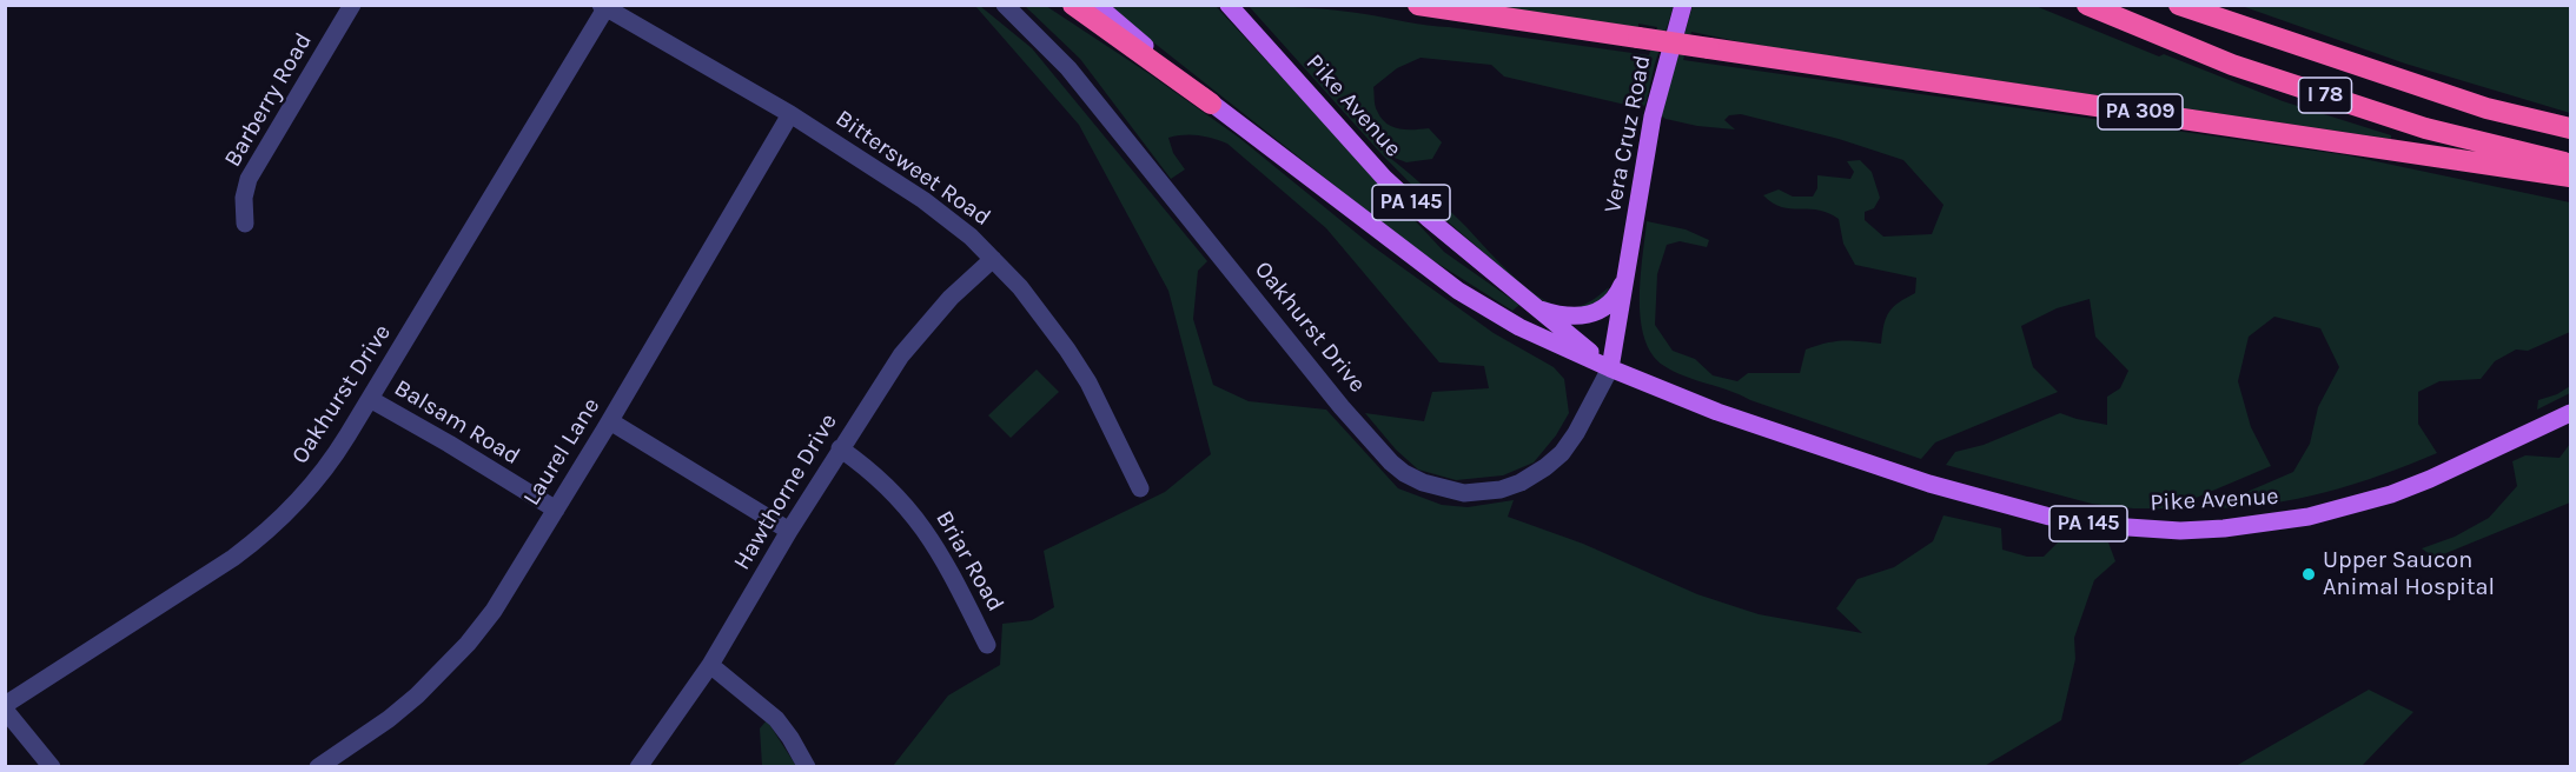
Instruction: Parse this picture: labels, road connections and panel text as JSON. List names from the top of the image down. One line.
{"streets":{"highway":["I 78","PA 309"],"main road":["Pike Avenue","Vera Cruz Road","PA 145"],"street":["Barberry Road","Bittersweet Road","Oakhurst Drive","Balsam Road","Laurel Lane","Hawthorne Drive","Briar Road"]},"crossings":[["Pike Avenue","Vera Cruz Road"],["Pike Avenue","PA 145"],["Pike Avenue","Oakhurst Drive"],["Vera Cruz Road","Oakhurst Drive"],["Bittersweet Road","Oakhurst Drive"],["Bittersweet Road","Laurel Lane"],["Bittersweet Road","Hawthorne Drive"],["Oakhurst Drive","Balsam Road"],["Balsam Road","Laurel Lane"],["Hawthorne Drive","Briar Road"]],"places":["Upper Saucon Animal Hospital"]}
